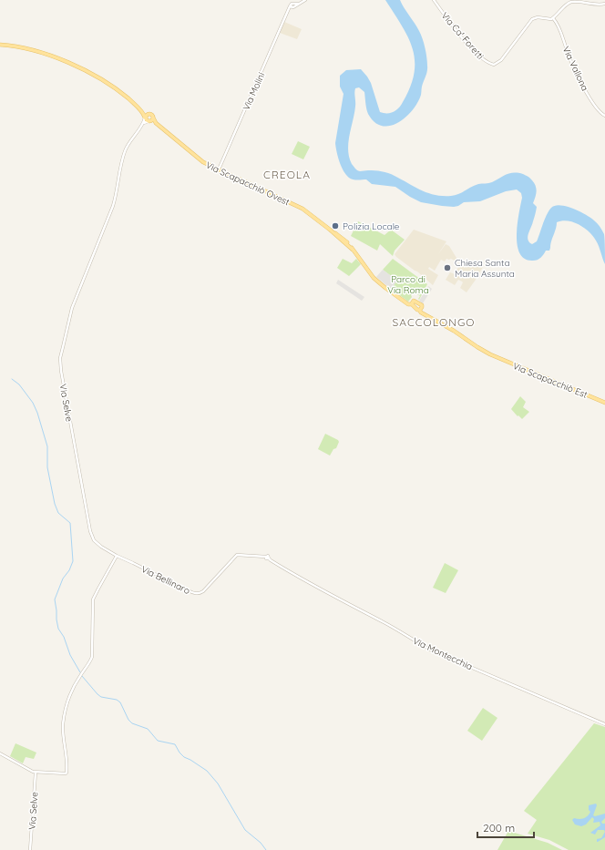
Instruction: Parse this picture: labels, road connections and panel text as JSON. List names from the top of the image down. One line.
{"streets":{"main road":["Via Scapacchiò Ovest","Via Scapacchiò Est"],"street":["Via Ca' Foretti","Via Vallona","Via Molini","Via Selve","Via Bellinaro","Via Montecchia"]},"crossings":[["Via Ca' Foretti","Via Vallona"],["Via Molini","Via Scapacchiò Ovest"],["Via Scapacchiò Ovest","Via Selve"],["Via Selve","Via Bellinaro"],["Via Bellinaro","Via Montecchia"]],"districts":["CREOLA","SACCOLONGO"],"parks":["Parco di Via Roma"],"places":["Polizia Locale","Chiesa Santa Maria Assunta"],"scale_bar":"200 m"}
